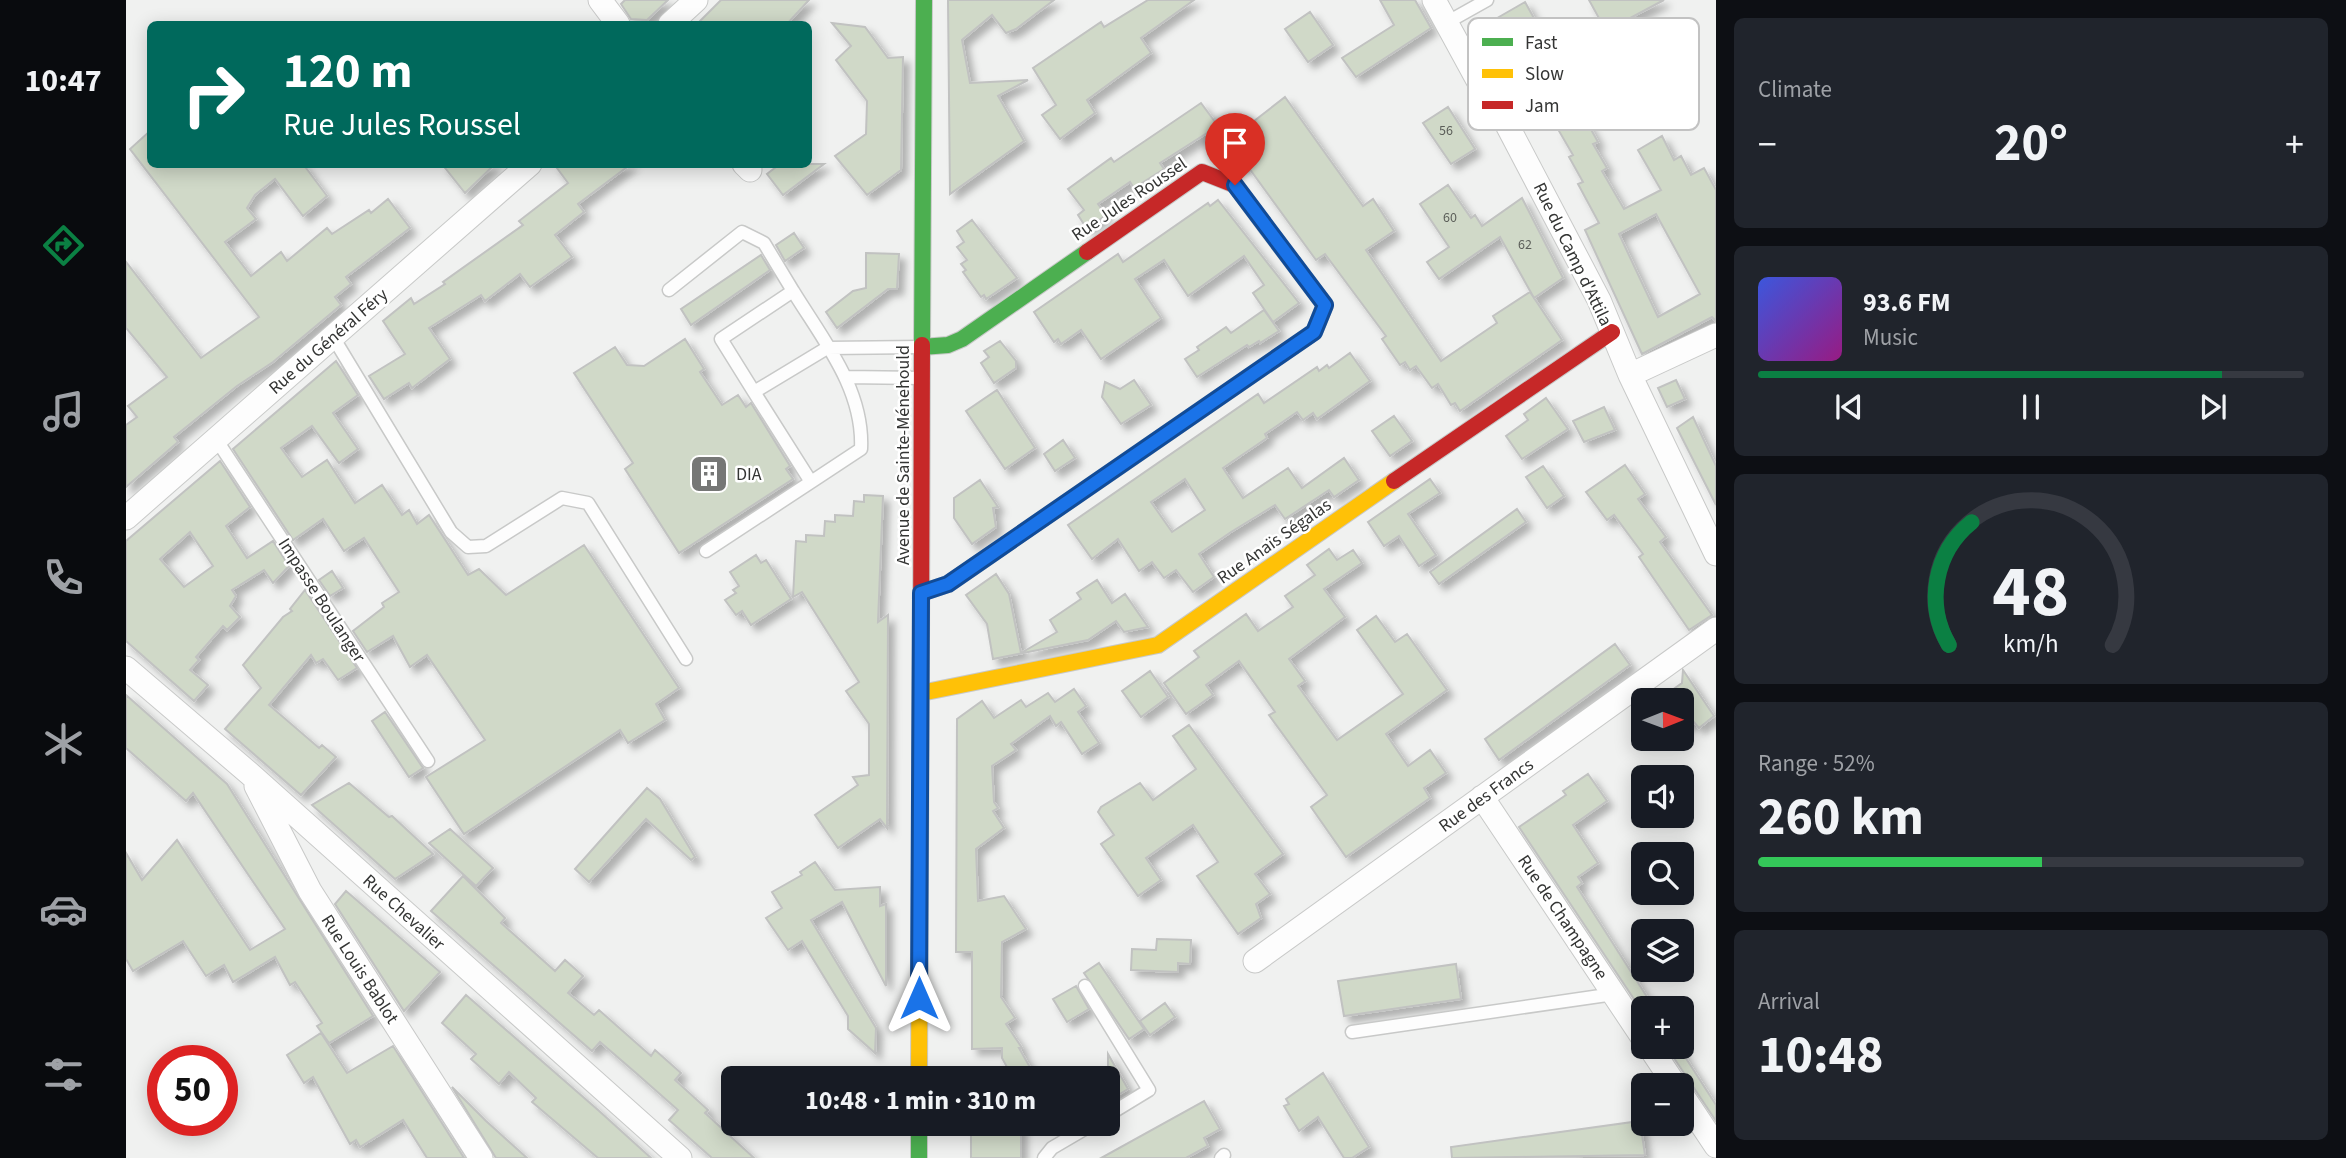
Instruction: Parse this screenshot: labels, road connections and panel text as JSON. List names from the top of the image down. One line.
{"streets":{"street":["Rue Jules Roussel","Rue du Camp d'Attila","Rue du Général Féry","Avenue de Sainte-Ménehould","Rue Anaïs Ségalas","Rue des Francs","Rue Chevalier","Rue de Champagne","Rue Louis Bablot"],"lane":["Impasse Boulanger"]},"crossings":[["Rue Jules Roussel","Avenue de Sainte-Ménehould"],["Rue du Camp d'Attila","Rue Anaïs Ségalas"],["Rue du Général Féry","Impasse Boulanger"],["Avenue de Sainte-Ménehould","Rue Anaïs Ségalas"],["Rue des Francs","Rue de Champagne"],["Rue Chevalier","Rue Louis Bablot"]],"places":{"building":["DIA"]},"house_numbers":["56","60","62"],"legend":["Fast","Slow","Jam"],"north":"right","page":{"tabs":"10:47","tile":["Climate",["Range · 52%","260 km"],["Arrival","10:48"]],"turn":["120 m","Rue Jules Roussel"],"heat":["−","20°","+"],"song":["93.6 FM","Music"],"map_buttons":["+","−"],"limit":"50","trip":"10:48 · 1 min · 310 m","gauge":["48","km/h"]}}
